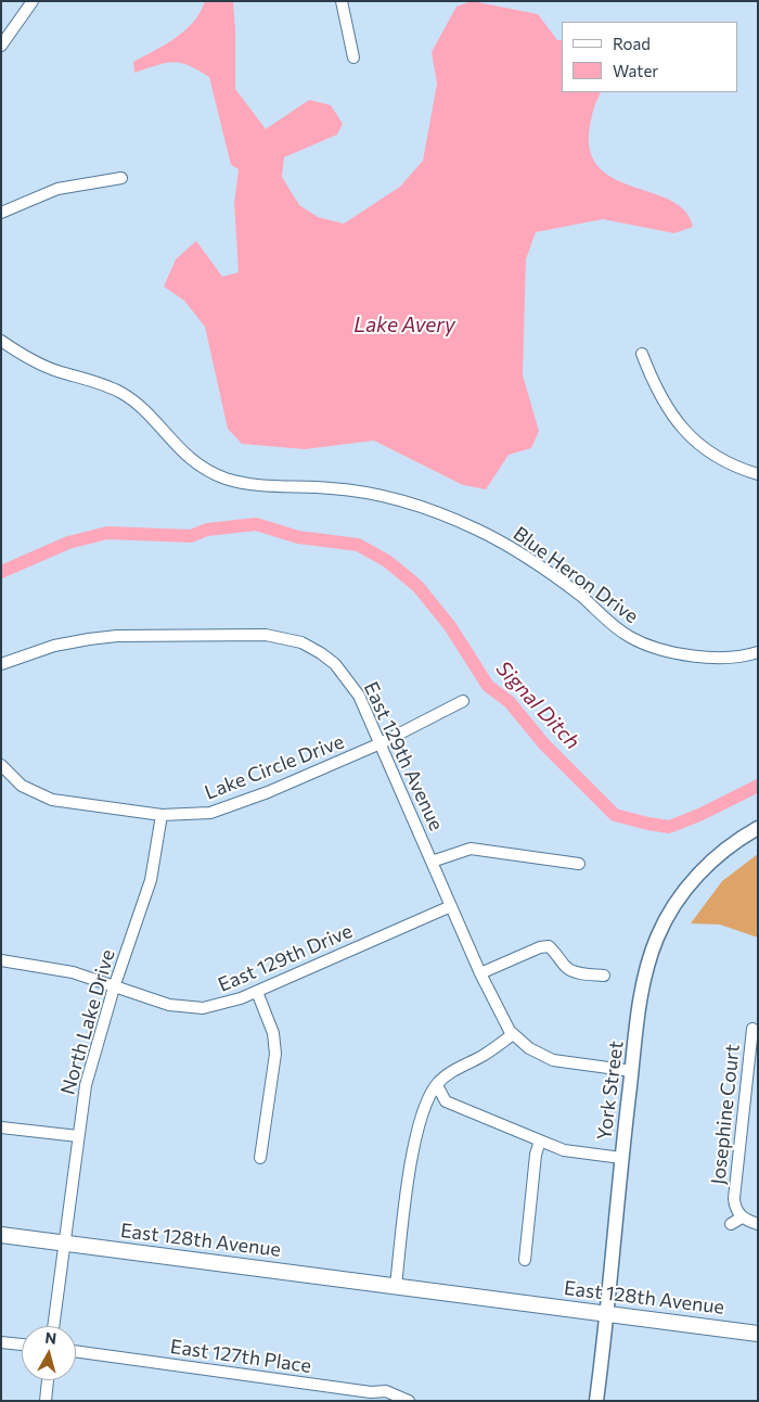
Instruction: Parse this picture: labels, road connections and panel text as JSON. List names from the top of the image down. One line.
{"streets":{"main road":["East 128th Avenue"],"street":["Blue Heron Drive","East 129th Avenue","Lake Circle Drive","East 129th Drive","North Lake Drive","York Street","Josephine Court","East 127th Place"]},"crossings":[["East 129th Avenue","Lake Circle Drive"],["East 129th Avenue","East 129th Drive"],["East 129th Avenue","York Street"],["Lake Circle Drive","North Lake Drive"],["East 129th Drive","North Lake Drive"],["North Lake Drive","East 128th Avenue"],["York Street","East 128th Avenue"]],"water":["Lake Avery","Signal Ditch"],"legend":["Road","Water"],"north":"top"}
